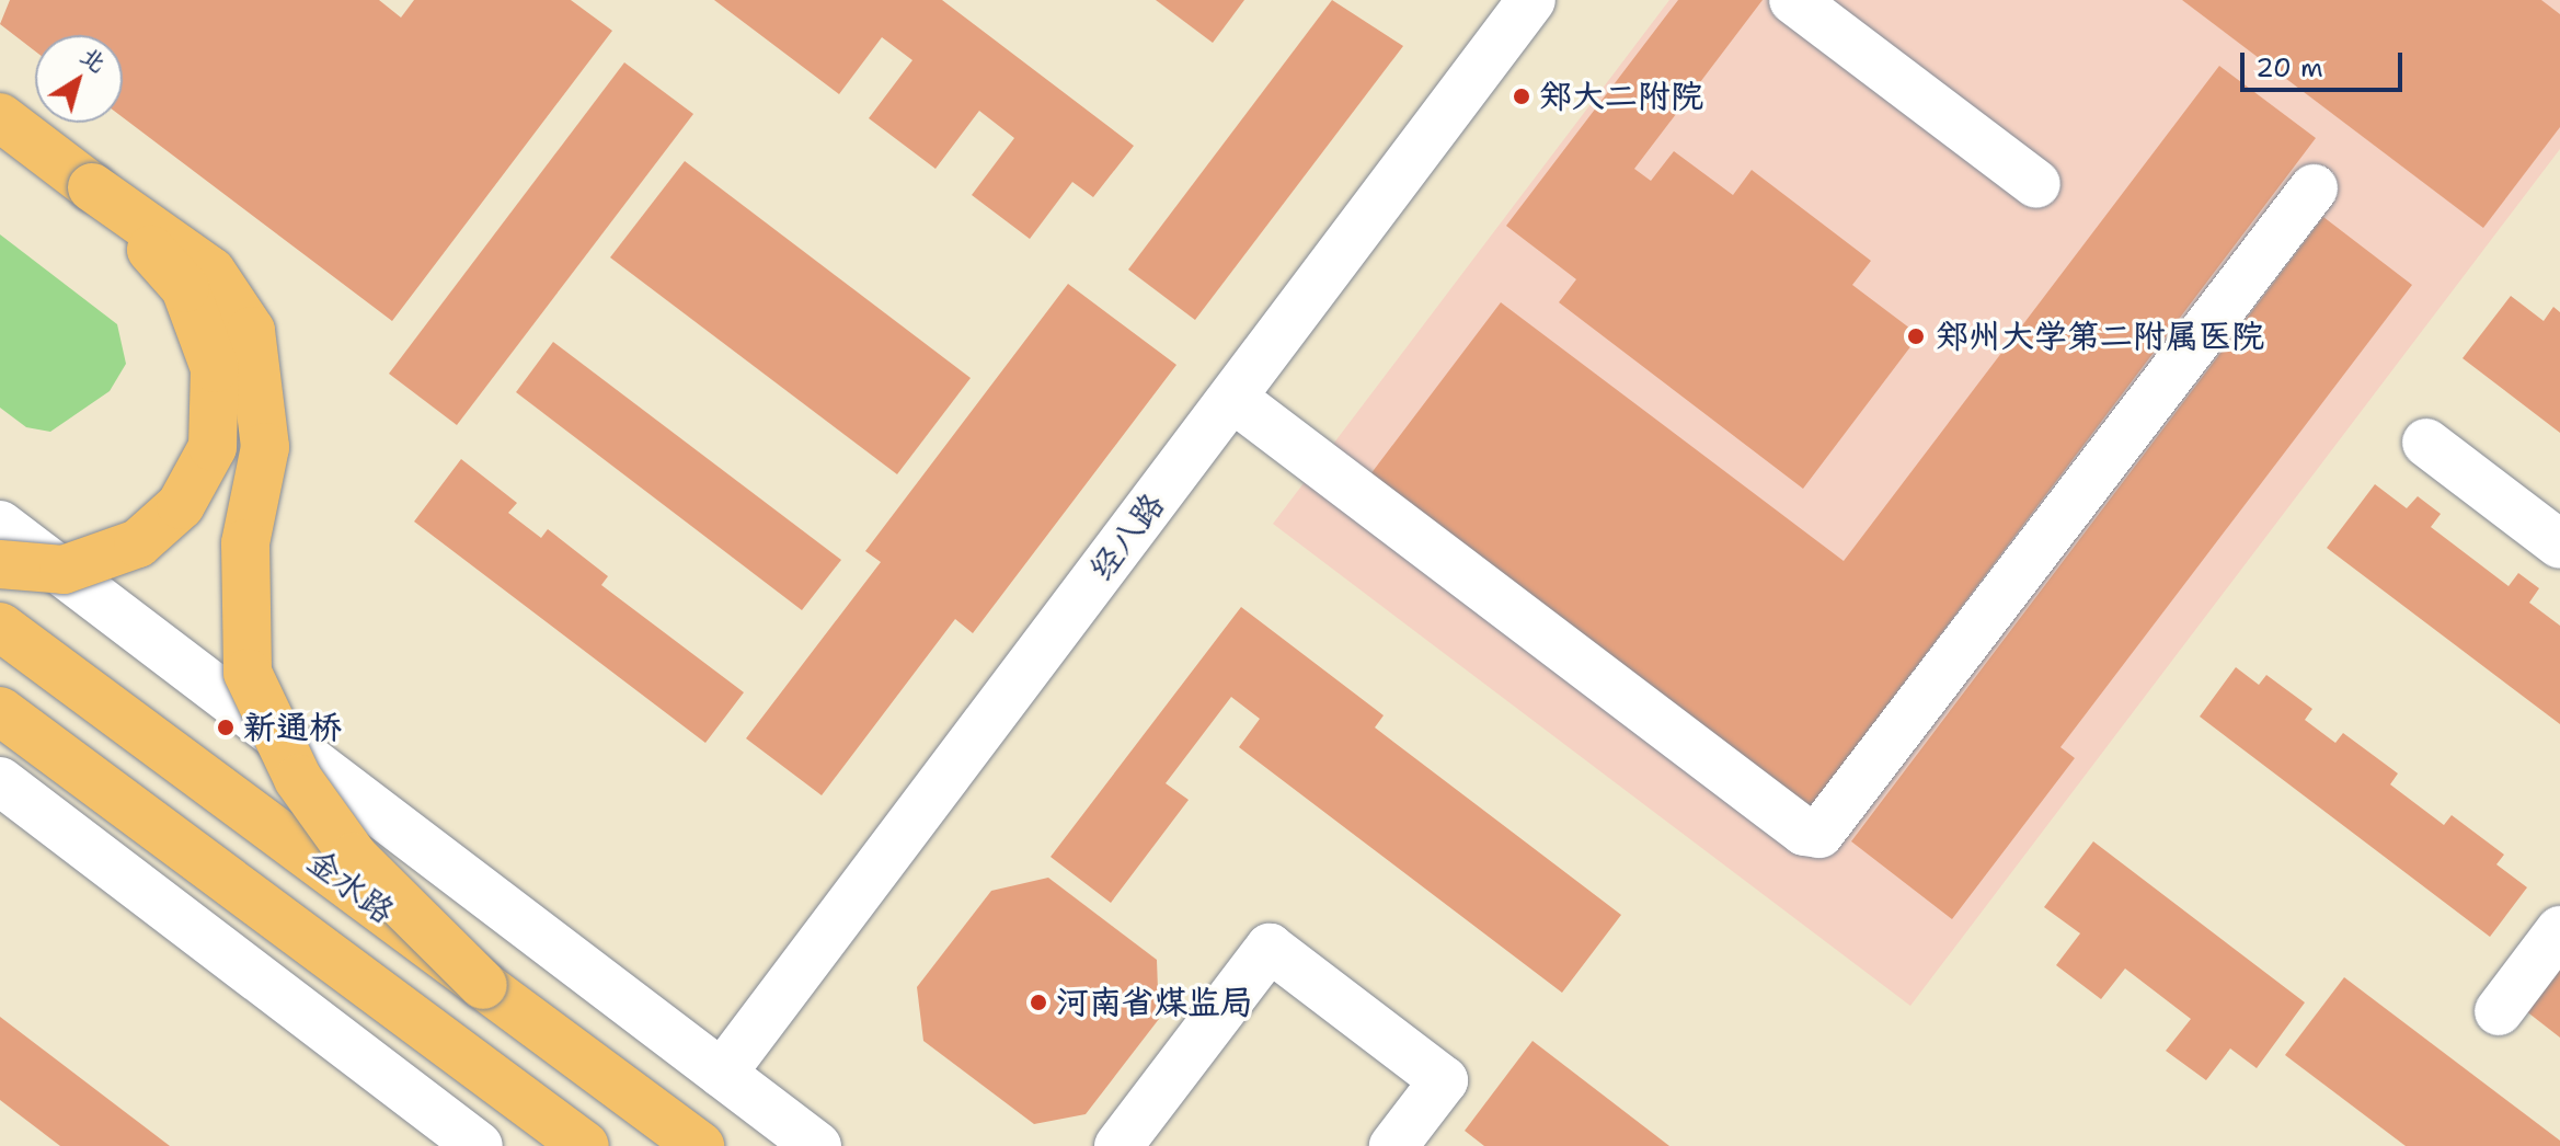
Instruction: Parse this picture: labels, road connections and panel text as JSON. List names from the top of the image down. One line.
{"streets":{"main road":["金水路"],"street":["经八路"]},"places":["郑大二附院","郑州大学第二附属医院","新通桥","河南省煤监局"],"scale_bar":"20 m","north":"top right"}
